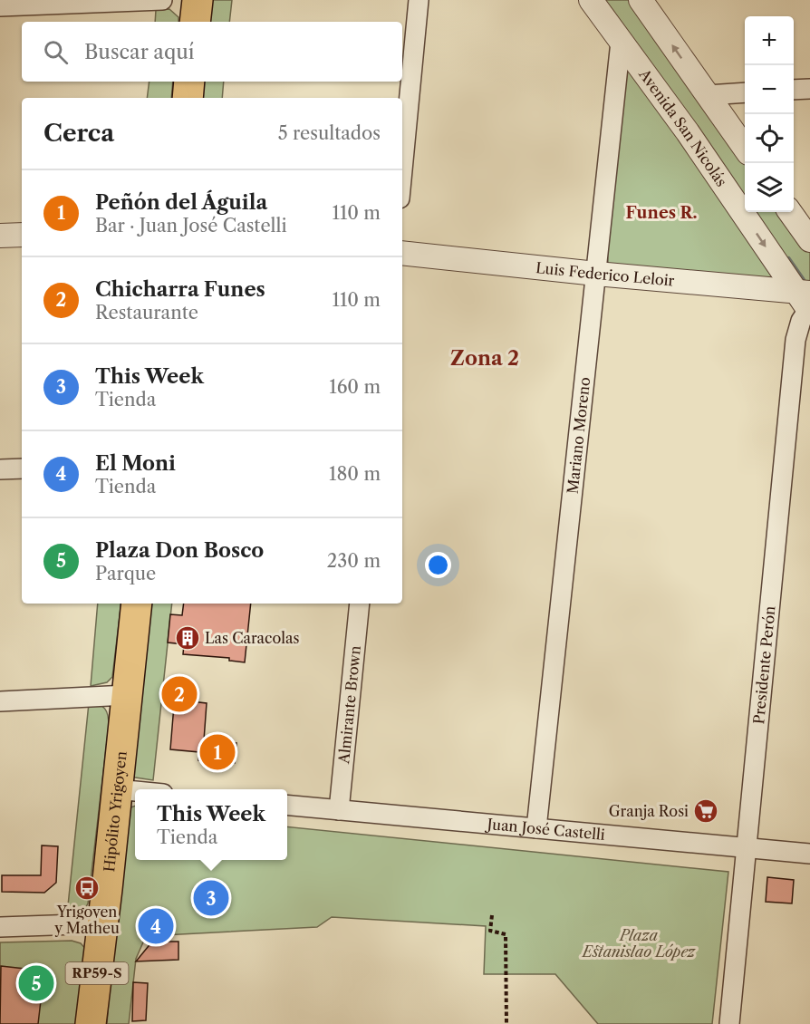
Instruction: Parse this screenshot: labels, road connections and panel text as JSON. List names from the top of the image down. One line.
{"streets":{"main road":["Hipólito Yrigoyen","RP59-S"],"street":["Avenida San Nicolás","Luis Federico Leloir","Mariano Moreno","Presidente Perón","Almirante Brown","Juan José Castelli"]},"crossings":[["Avenida San Nicolás","Luis Federico Leloir"],["Avenida San Nicolás","Mariano Moreno"],["Avenida San Nicolás","Presidente Perón"],["Luis Federico Leloir","Mariano Moreno"],["Luis Federico Leloir","Presidente Perón"],["Mariano Moreno","Juan José Castelli"],["Presidente Perón","Juan José Castelli"],["Almirante Brown","Juan José Castelli"]],"districts":["Funes R.","Zona 2"],"parks":["Plaza Estanislao López"],"places":{"building":["Las Caracolas"],"supermarket":["Granja Rosi"],"bus stop":["Yrigoyen y Matheu"]},"page":{"map_buttons":["+","−"],"search":"Buscar aquí","heading":["Cerca","5 resultados"],"list":[{"mark":"1","name":"Peñón del Águila","note":"Bar · Juan José Castelli","value":"110 m"},{"mark":"2","name":"Chicharra Funes","note":"Restaurante","value":"110 m"},{"mark":"3","name":"This Week","note":"Tienda","value":"160 m"},{"mark":"4","name":"El Moni","note":"Tienda","value":"180 m"},{"mark":"5","name":"Plaza Don Bosco","note":"Parque","value":"230 m"}],"pins":["2","1","3","4","5"],"popup":["This Week","Tienda"]}}
